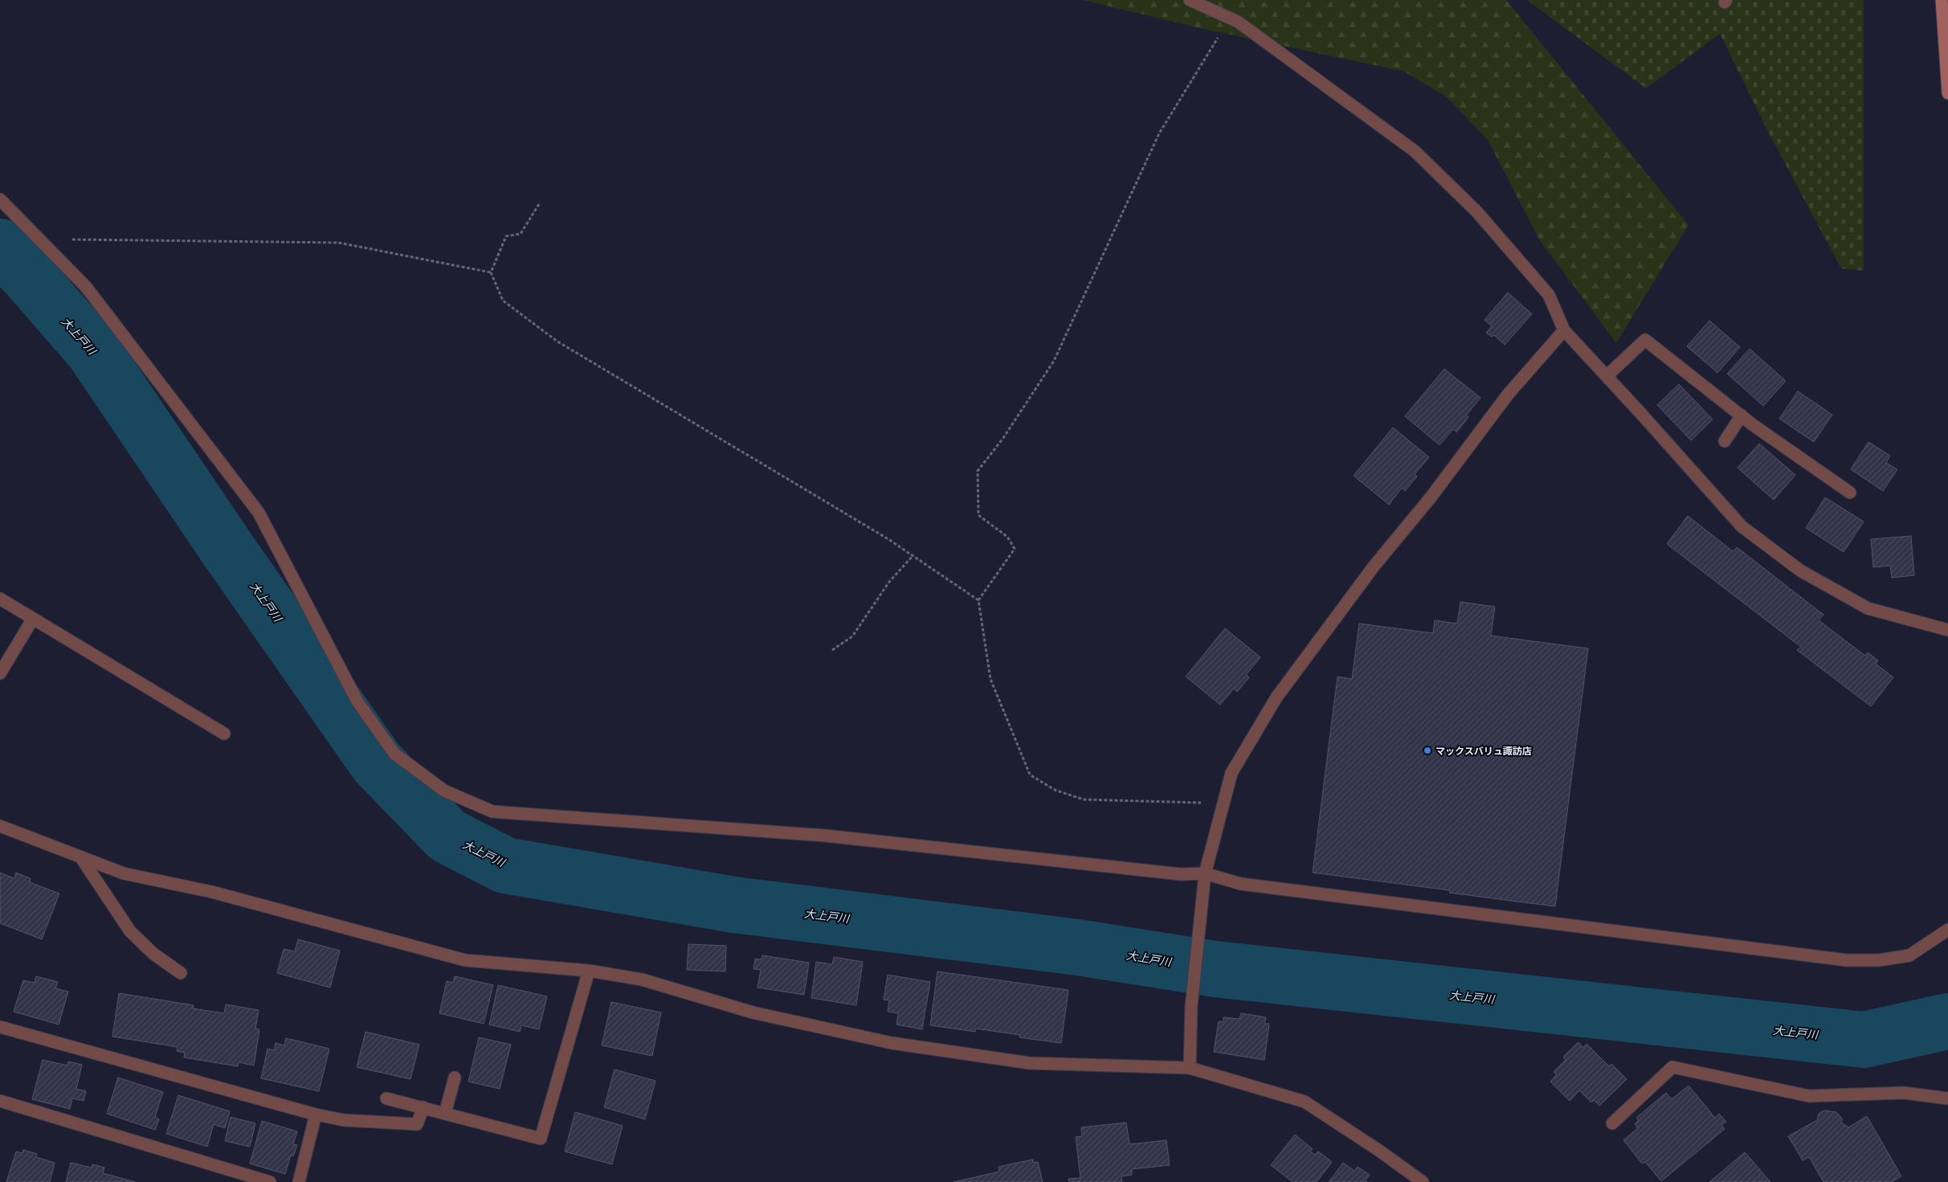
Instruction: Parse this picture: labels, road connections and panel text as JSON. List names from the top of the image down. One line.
{"water":["大上戸川"],"places":["マックスバリュ諏訪店"]}
